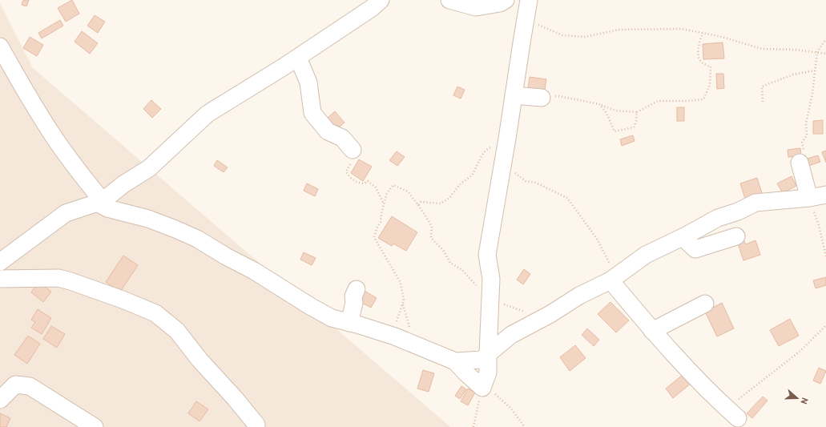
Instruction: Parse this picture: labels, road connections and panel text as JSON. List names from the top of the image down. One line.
{"north":"right"}
